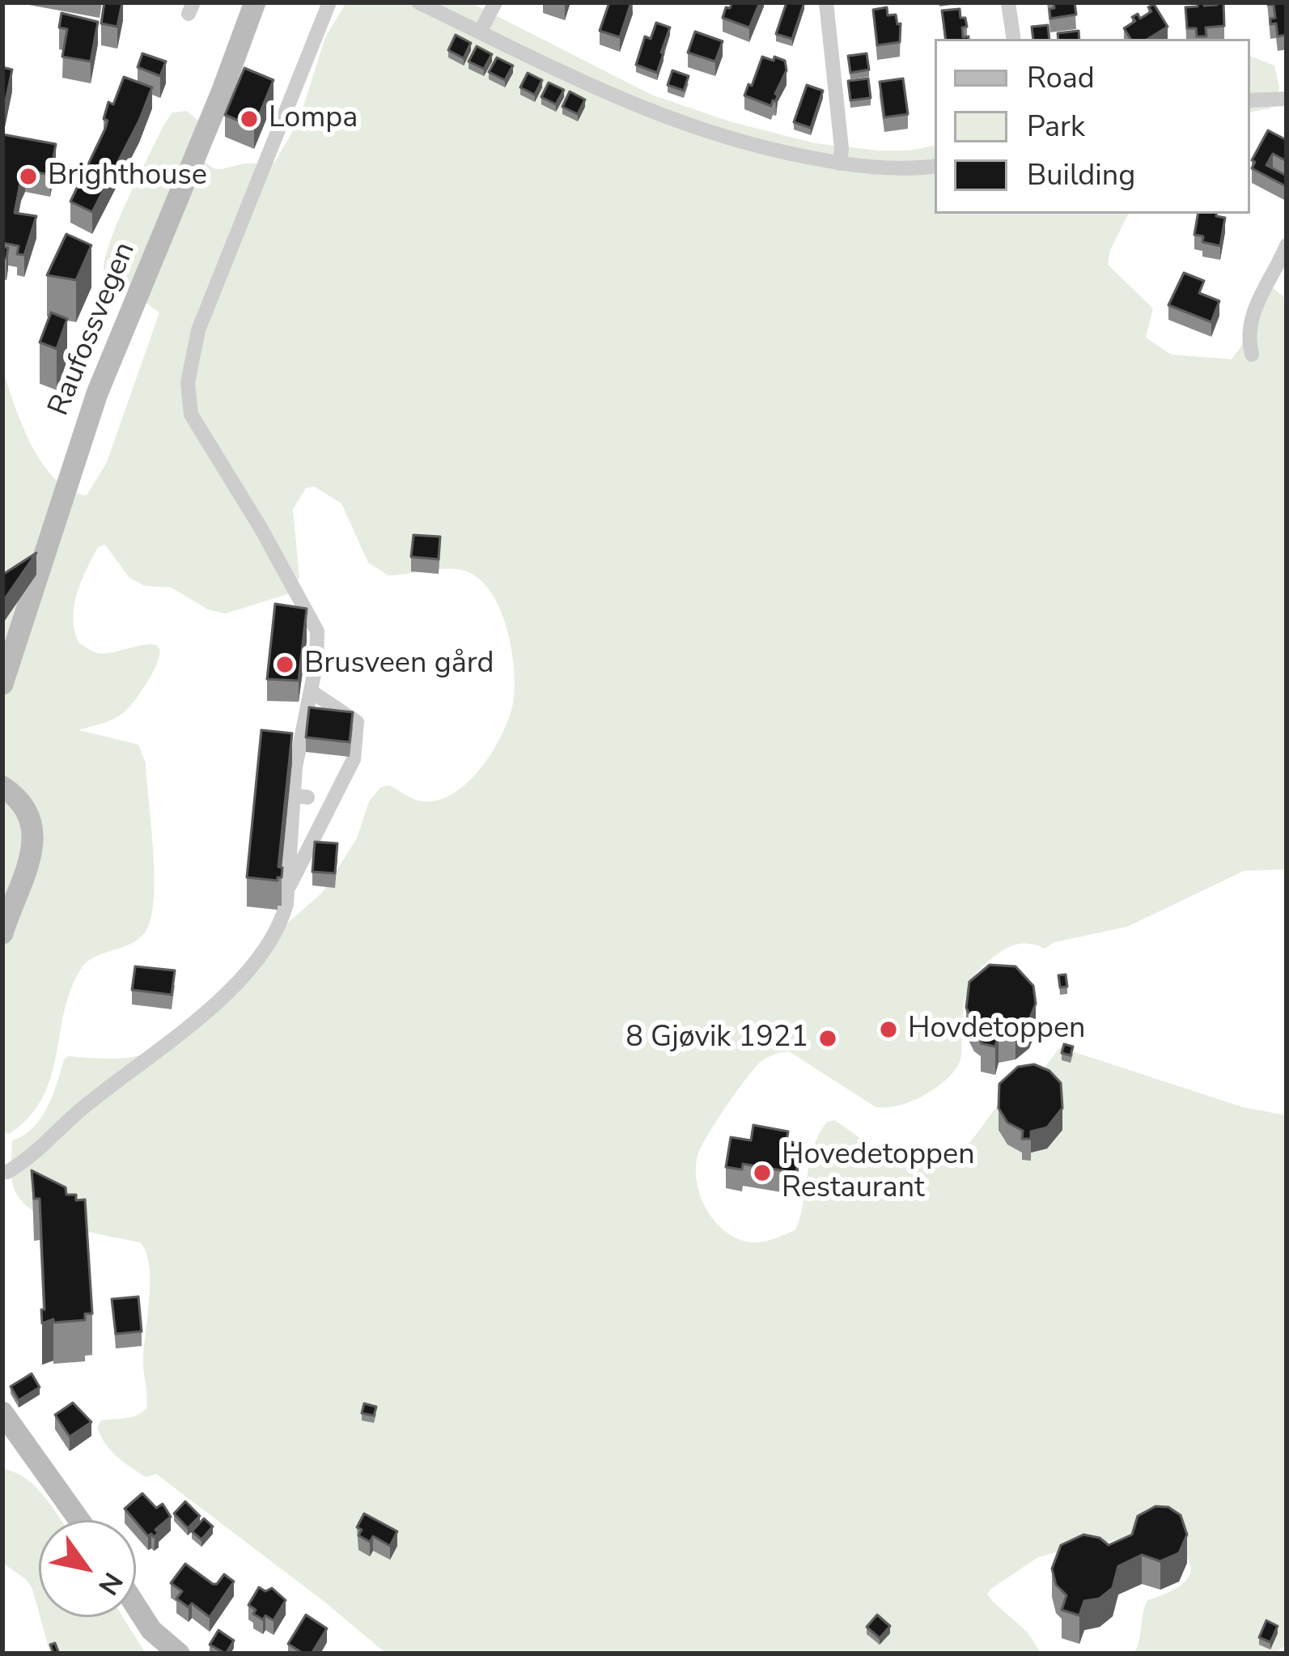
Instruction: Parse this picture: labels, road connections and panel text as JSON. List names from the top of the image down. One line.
{"streets":{"main road":["Raufossvegen"]},"places":["Lompa","Brighthouse","Brusveen gård","Hovdetoppen","8 Gjøvik 1921","Hovedetoppen Restaurant"],"legend":["Road","Park","Building"],"north":"bottom right"}
